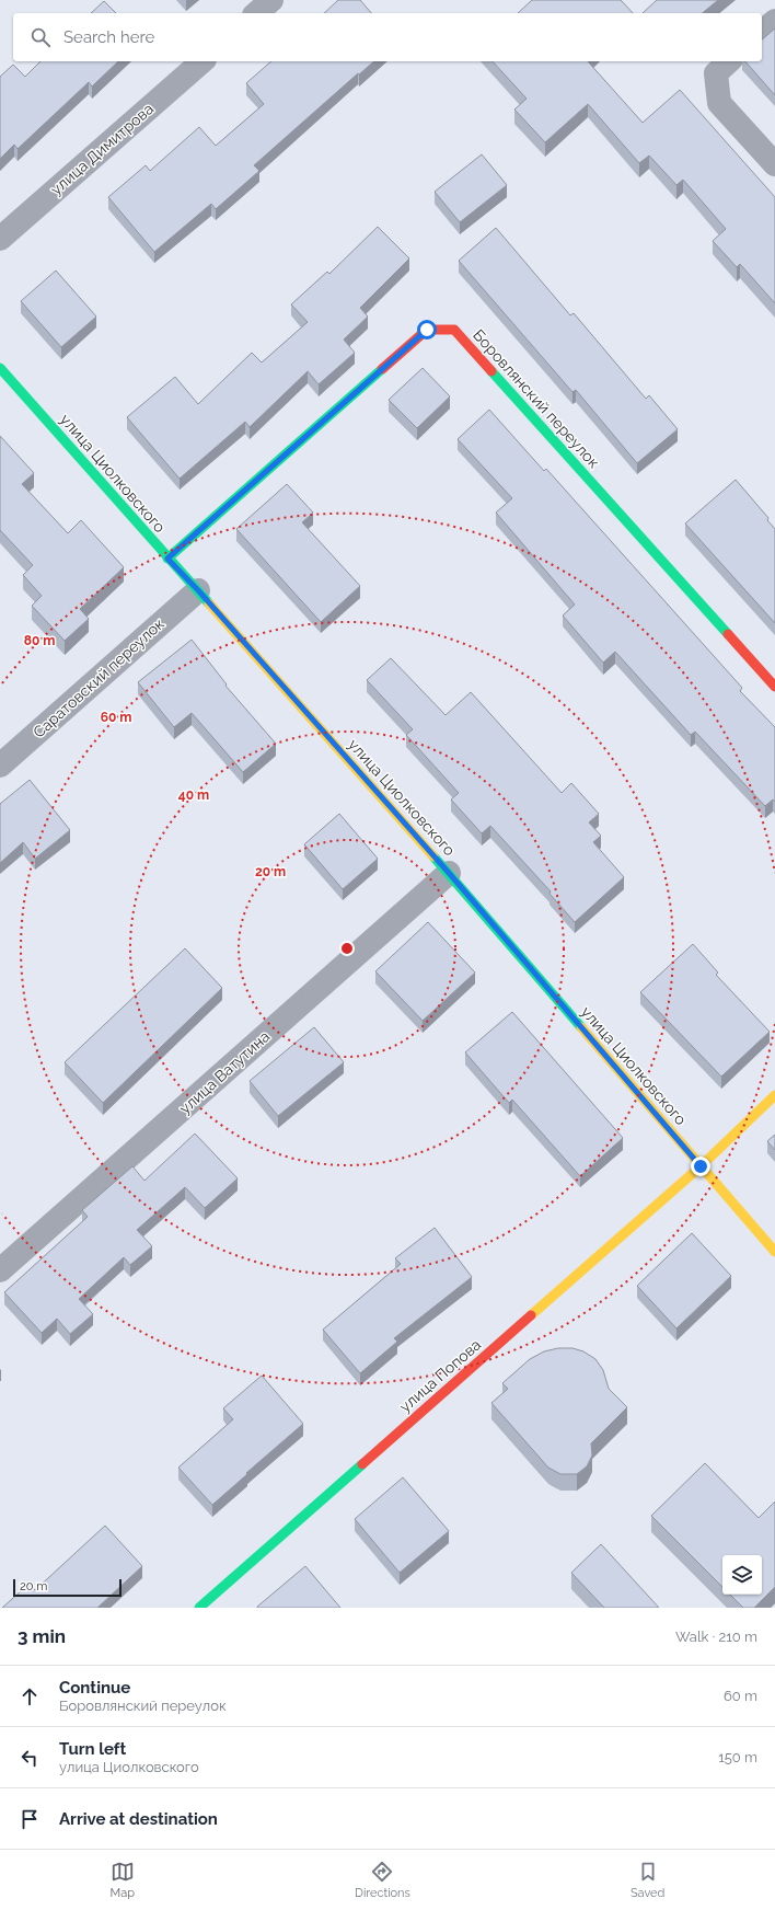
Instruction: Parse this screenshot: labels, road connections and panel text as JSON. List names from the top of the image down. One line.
{"streets":{"street":["улица Димитрова","Боровлянский переулок","улица Циолковского","Саратовский переулок","улица Ватутина","улица Попова"]},"crossings":[["Боровлянский переулок","улица Циолковского"],["улица Циолковского","Саратовский переулок"],["улица Циолковского","улица Ватутина"],["улица Циолковского","улица Попова"]],"scale_bar":"20 m","page":{"search":"Search here","scale":"20 m","heading":["3 min","Walk · 210 m"],"list":[["Continue","Боровлянский переулок","60 m"],["Turn left","улица Циолковского","150 m"],"Arrive at destination"],"nav":["Map","Directions","Saved"]},"rings":["80 m","60 m","40 m","20 m"]}
